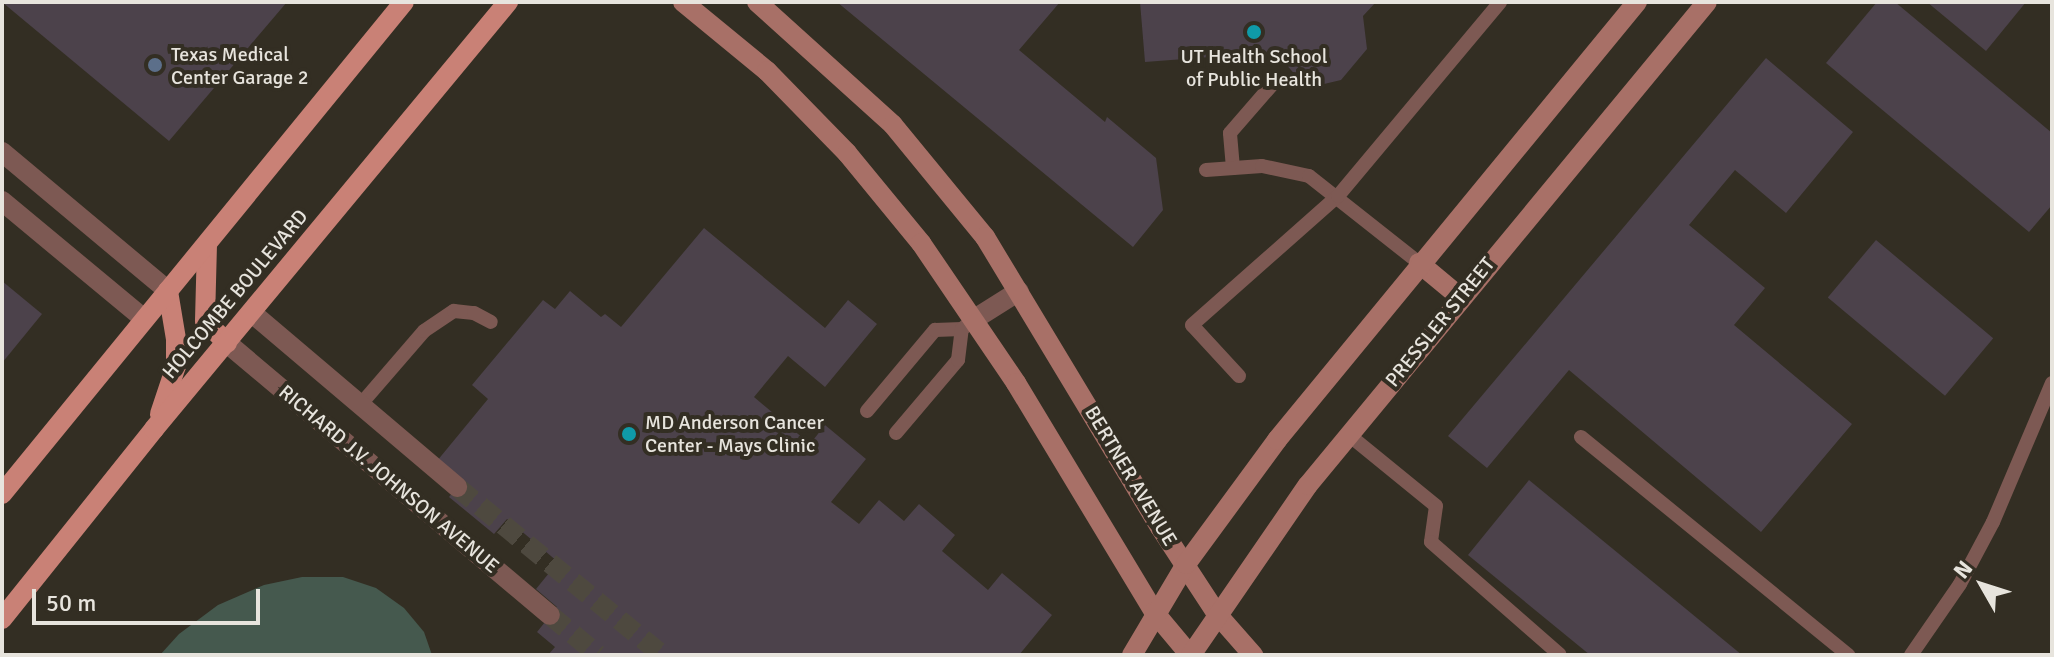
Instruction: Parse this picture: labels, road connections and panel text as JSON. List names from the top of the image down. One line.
{"streets":{"main road":["HOLCOMBE BOULEVARD"],"street":["PRESSLER STREET","BERTNER AVENUE","RICHARD J.V. JOHNSON AVENUE"]},"crossings":[["HOLCOMBE BOULEVARD","RICHARD J.V. JOHNSON AVENUE"],["PRESSLER STREET","BERTNER AVENUE"]],"places":["UT Health School of Public Health","Texas Medical Center Garage 2","MD Anderson Cancer Center - Mays Clinic"],"scale_bar":"50 m","north":"top left"}
